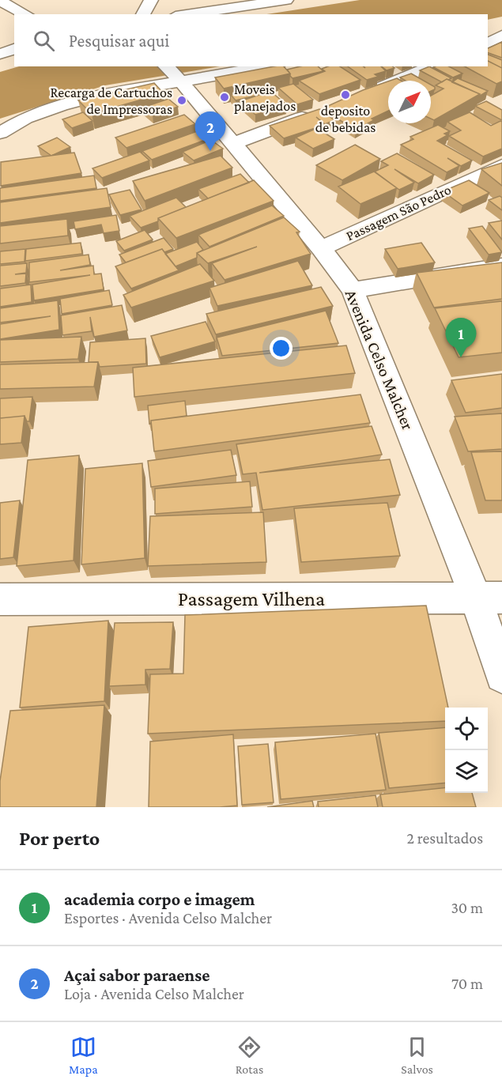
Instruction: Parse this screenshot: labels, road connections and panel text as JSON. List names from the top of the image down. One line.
{"streets":{"street":["Passagem São Pedro","Avenida Celso Malcher","Passagem Vilhena"]},"crossings":[["Passagem São Pedro","Avenida Celso Malcher"],["Avenida Celso Malcher","Passagem Vilhena"]],"places":["deposito de bebidas","Moveis planejados","Recarga de Cartuchos de Impressoras"],"north":"top right","page":{"search":"Pesquisar aqui","pins":["2","1"],"heading":["Por perto","2 resultados"],"list":[{"mark":"1","name":"academia corpo e imagem","note":"Esportes · Avenida Celso Malcher","value":"30 m"},{"mark":"2","name":"Açai sabor paraense","note":"Loja · Avenida Celso Malcher","value":"70 m"}],"nav":["Mapa","Rotas","Salvos"]}}
